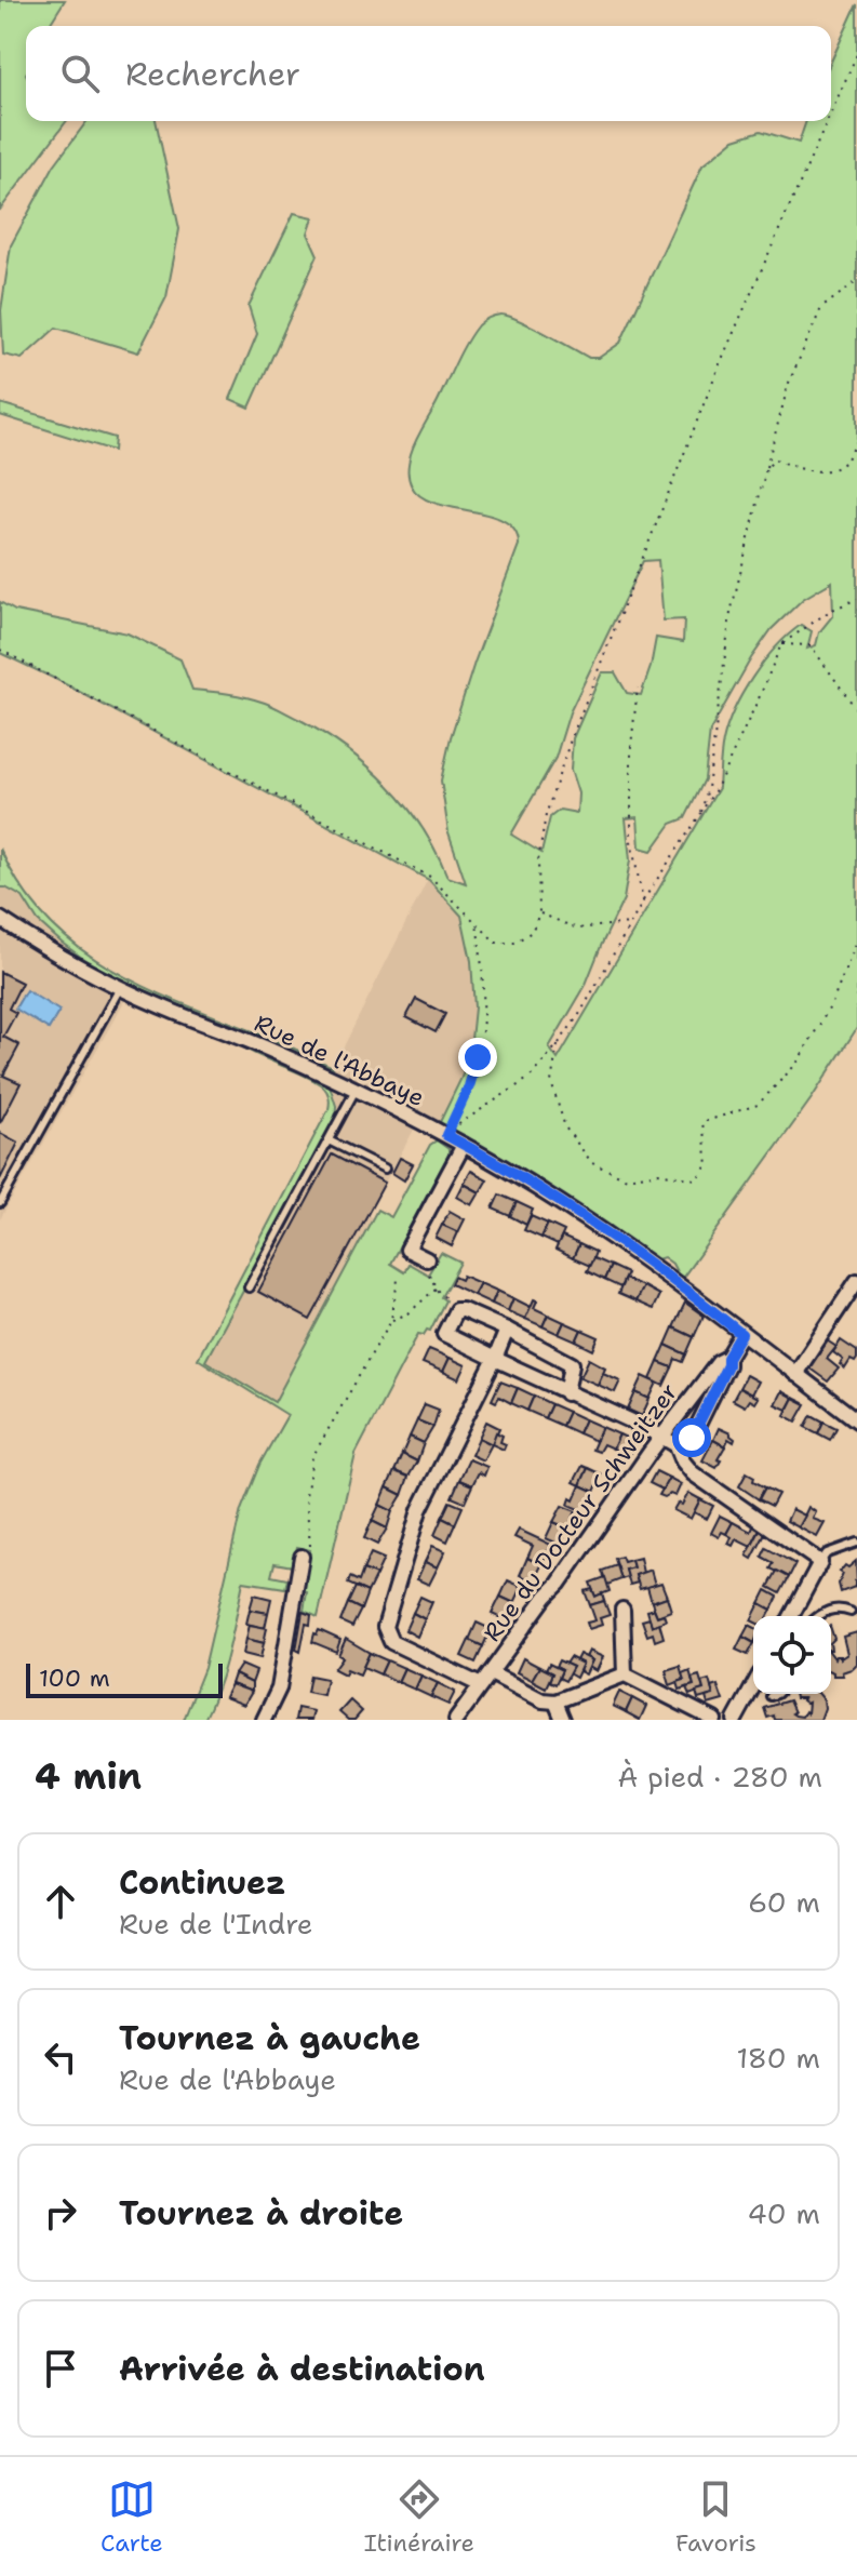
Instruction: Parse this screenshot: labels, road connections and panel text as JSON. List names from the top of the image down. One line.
{"streets":{"street":["Rue de l'Abbaye","Rue du Docteur Schweitzer"]},"crossings":[["Rue de l'Abbaye","Rue du Docteur Schweitzer"]],"scale_bar":"100 m","page":{"search":"Rechercher","scale":"100 m","heading":["4 min","À pied · 280 m"],"list":[["Continuez","Rue de l'Indre","60 m"],["Tournez à gauche","Rue de l'Abbaye","180 m"],["Tournez à droite","40 m"],"Arrivée à destination"],"nav":["Carte","Itinéraire","Favoris"]}}
